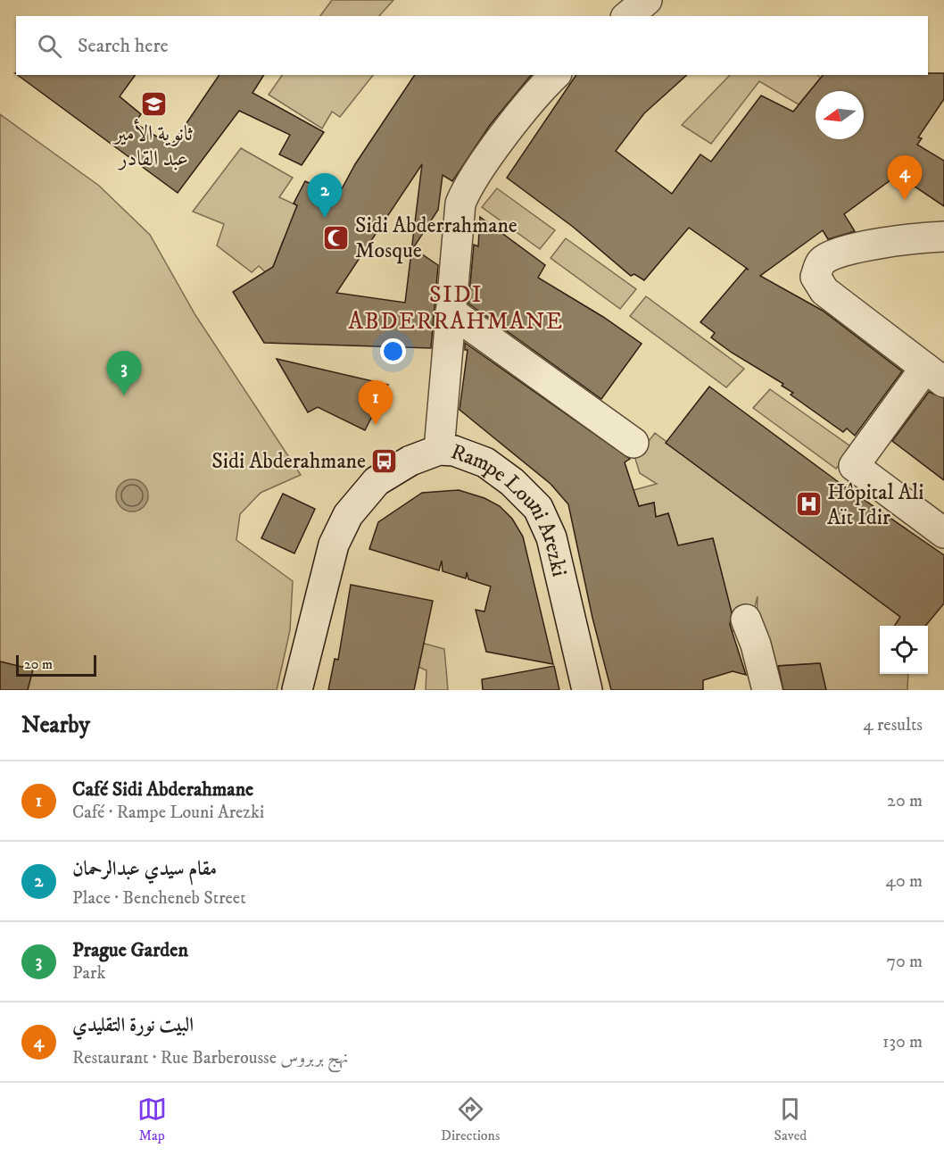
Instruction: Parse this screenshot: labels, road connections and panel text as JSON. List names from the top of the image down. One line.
{"streets":{"street":["Rampe Louni Arezki"]},"districts":["SIDI ABDERRAHMANE"],"places":{"school or university":["ثانوية الأمير عبد القادر"],"mosque":["Sidi Abderrahmane Mosque"],"bus stop":["Sidi Abderahmane"],"hospital":["Hôpital Ali Aït Idir"]},"scale_bar":"20 m","north":"left","page":{"search":"Search here","pins":["4","2","3","1"],"scale":"20 m","heading":["Nearby","4 results"],"list":[{"mark":"1","name":"Café Sidi Abderahmane","note":"Café · Rampe Louni Arezki","value":"20 m"},{"mark":"2","name":"مقام سيدي عبدالرحمان","note":"Place · Bencheneb Street","value":"40 m"},{"mark":"3","name":"Prague Garden","note":"Park","value":"70 m"},{"mark":"4","name":"البيت نورة التقليدي","note":"Restaurant · Rue Barberousse نهج بربروس","value":"130 m"}],"nav":["Map","Directions","Saved"]}}
